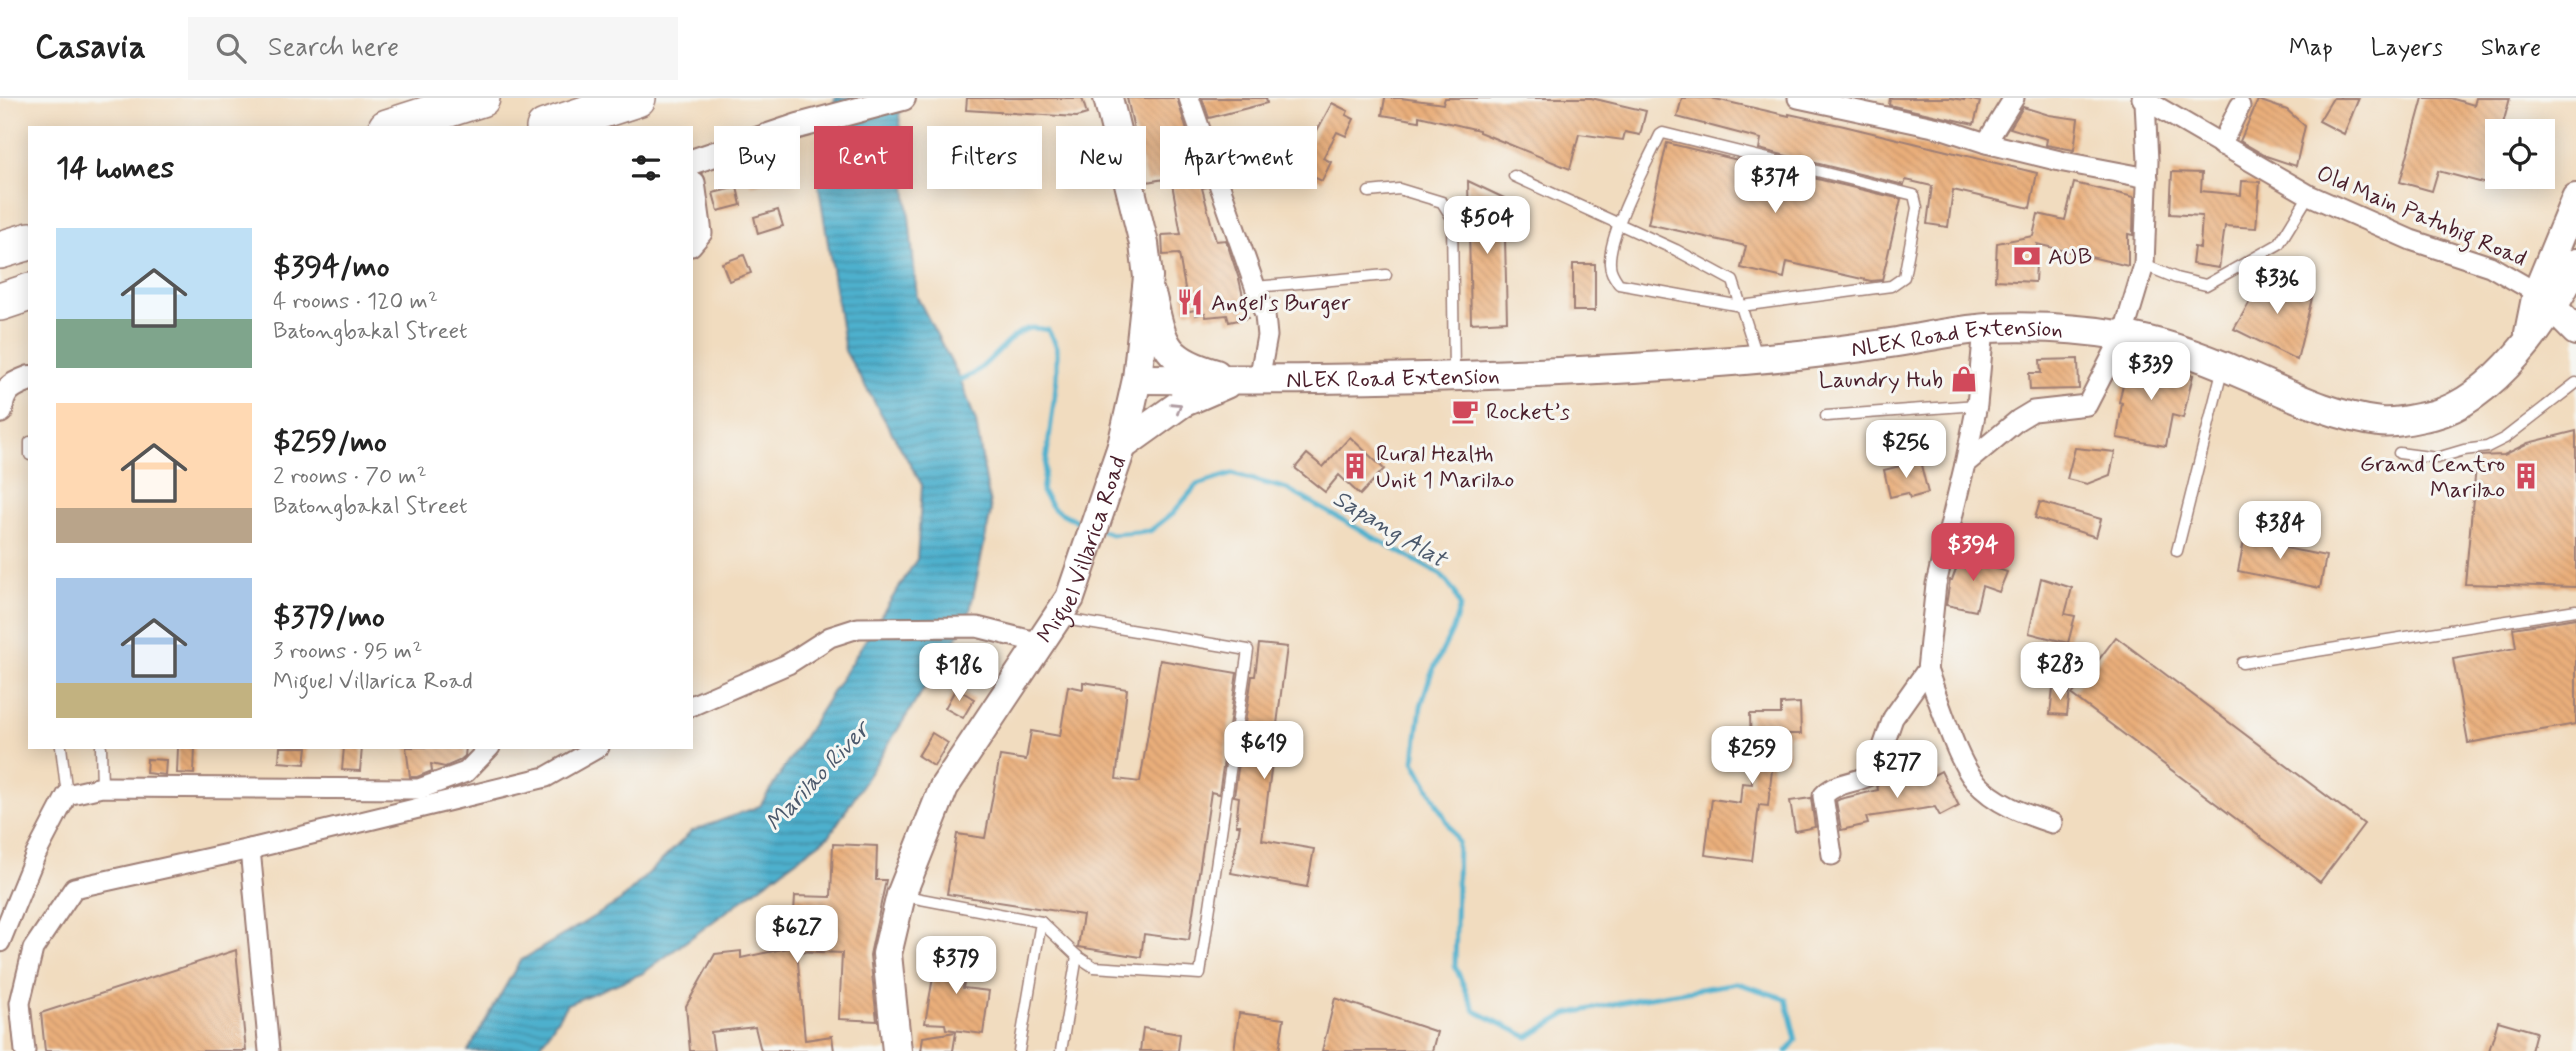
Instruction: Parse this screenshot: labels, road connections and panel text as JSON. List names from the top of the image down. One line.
{"streets":{"main road":["NLEX Road Extension","Miguel Villarica Road"],"street":["Old Main Patubig Road"]},"crossings":[["Old Main Patubig Road","NLEX Road Extension"],["NLEX Road Extension","Miguel Villarica Road"]],"water":["Sapang Alat","Marilao River"],"places":{"bank":["AUB"],"restaurant":["Angel's Burger"],"shop":["Laundry Hub"],"cafe":["Rocket’s"],"building":["Rural Health Unit 1 Marilao","Grand Centro Marilao"]},"page":{"header":"Casavia","search":"Search here","nav":["Map","Layers","Share"],"chip":["Buy","Rent","Filters","New","Apartment"],"heading":"14 homes","price":["$374","$504","$336","$339","$256","$384","$394","$283","$186","$619","$259","$277","$627","$379"],"list":[{"name":"$394/mo","note":"4 rooms · 120 m² · Batongbakal Street"},{"name":"$259/mo","note":"2 rooms · 70 m² · Batongbakal Street"},{"name":"$379/mo","note":"3 rooms · 95 m² · Miguel Villarica Road"}]}}
